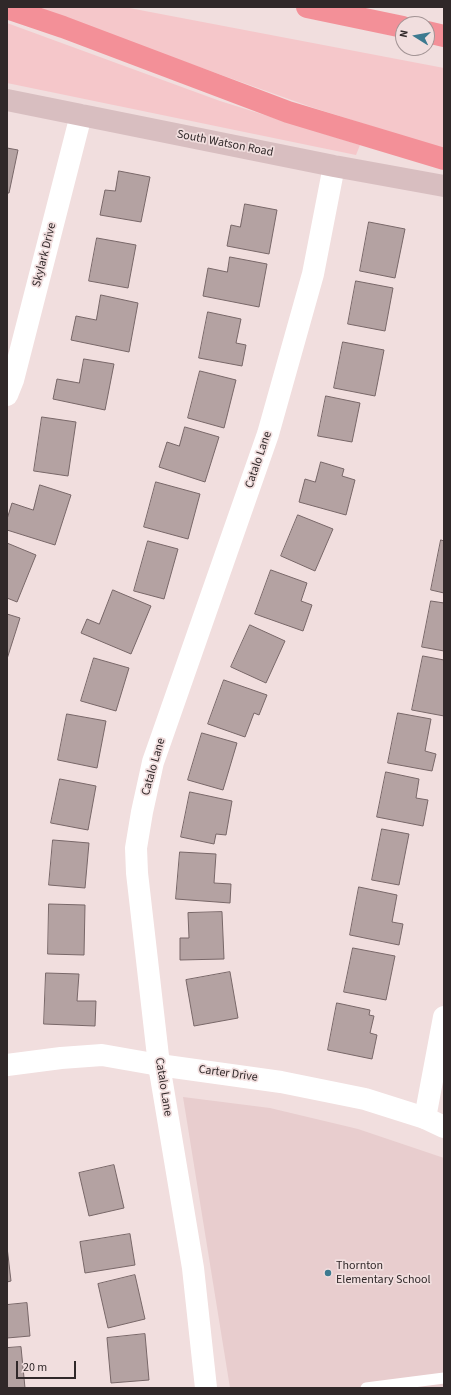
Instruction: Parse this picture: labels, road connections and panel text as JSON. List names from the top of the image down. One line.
{"streets":{"main road":["South Watson Road"],"street":["Skylark Drive","Catalo Lane","Carter Drive"]},"crossings":[["South Watson Road","Skylark Drive"],["South Watson Road","Catalo Lane"],["Catalo Lane","Carter Drive"]],"places":["Thornton Elementary School"],"scale_bar":"20 m","north":"left"}
